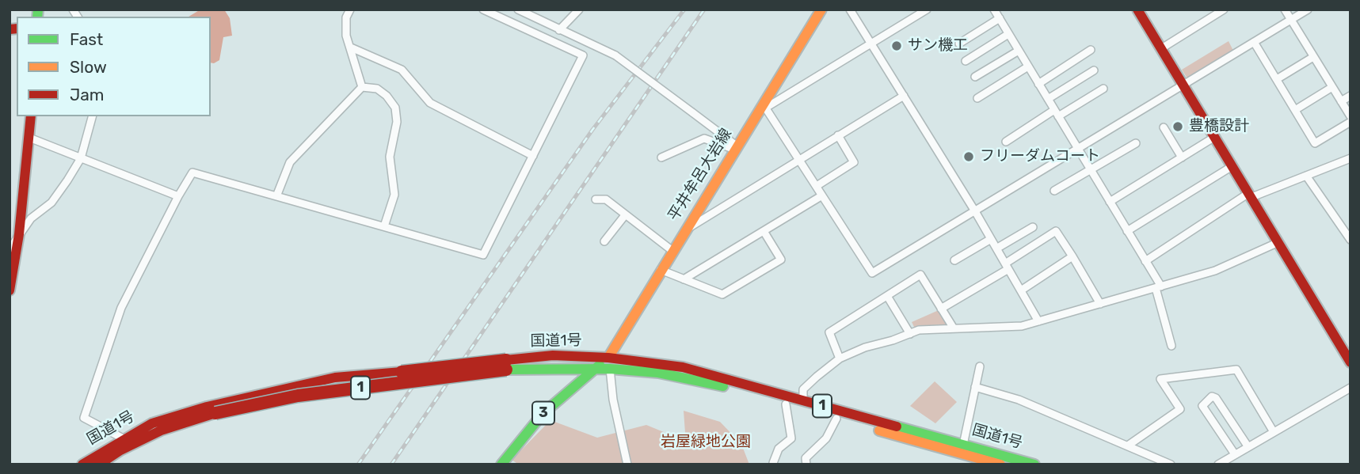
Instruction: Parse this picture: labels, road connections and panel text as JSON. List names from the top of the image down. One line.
{"streets":{"main road":["平井牟呂大岩線","国道1号","1","3"]},"crossings":[["平井牟呂大岩線","国道1号"],["国道1号","3"]],"parks":["岩屋緑地公園"],"places":["サン機工","豊橋設計","フリーダムコート"],"legend":["Fast","Slow","Jam"]}
